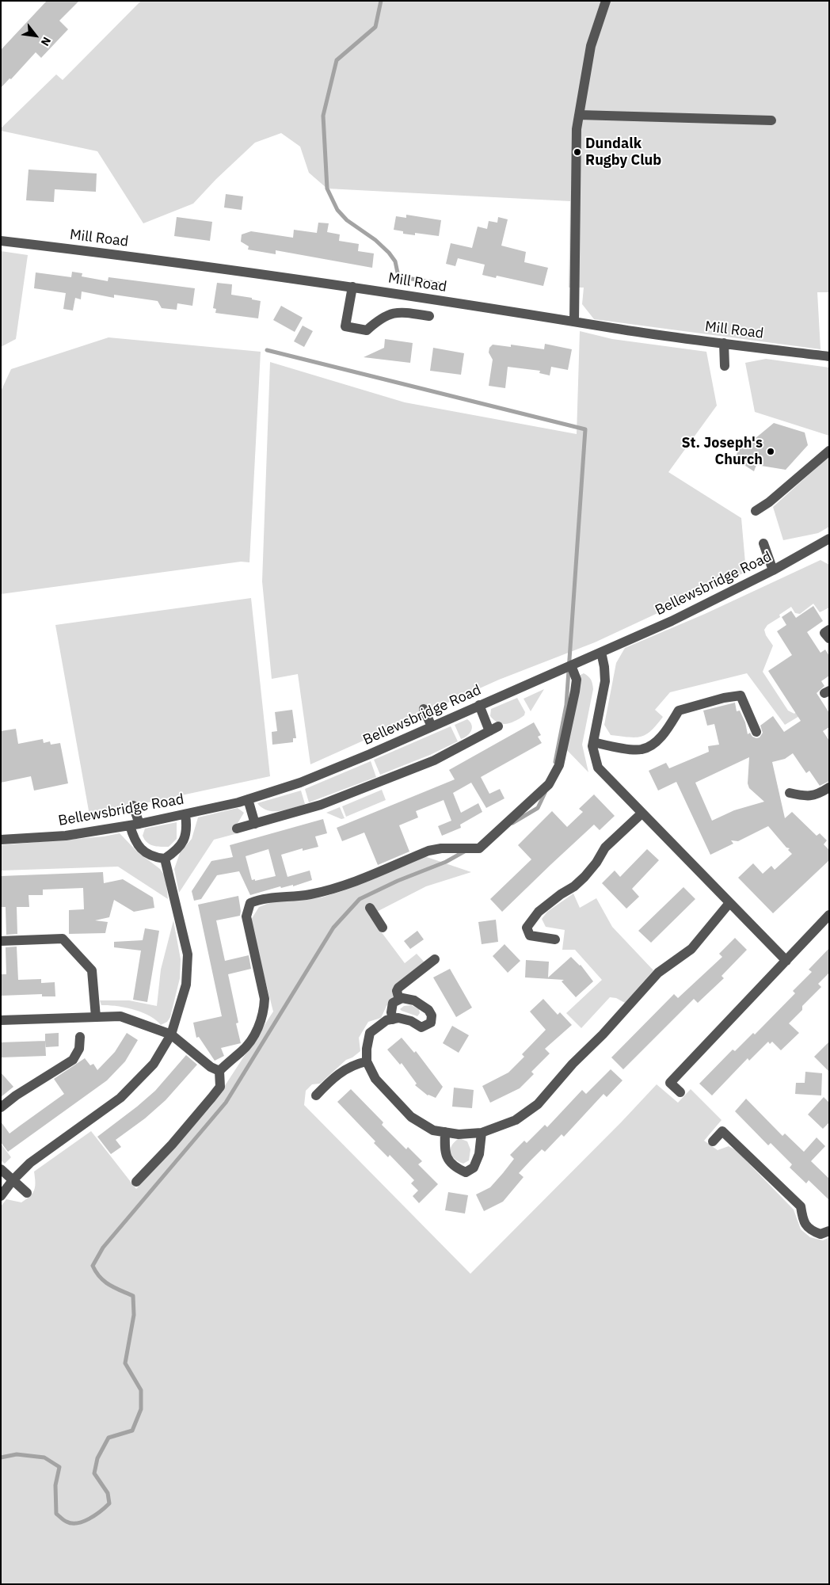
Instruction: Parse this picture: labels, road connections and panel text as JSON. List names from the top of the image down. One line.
{"streets":{"street":["Mill Road","Bellewsbridge Road"]},"places":["Dundalk Rugby Club","St. Joseph's Church"],"north":"bottom right"}
